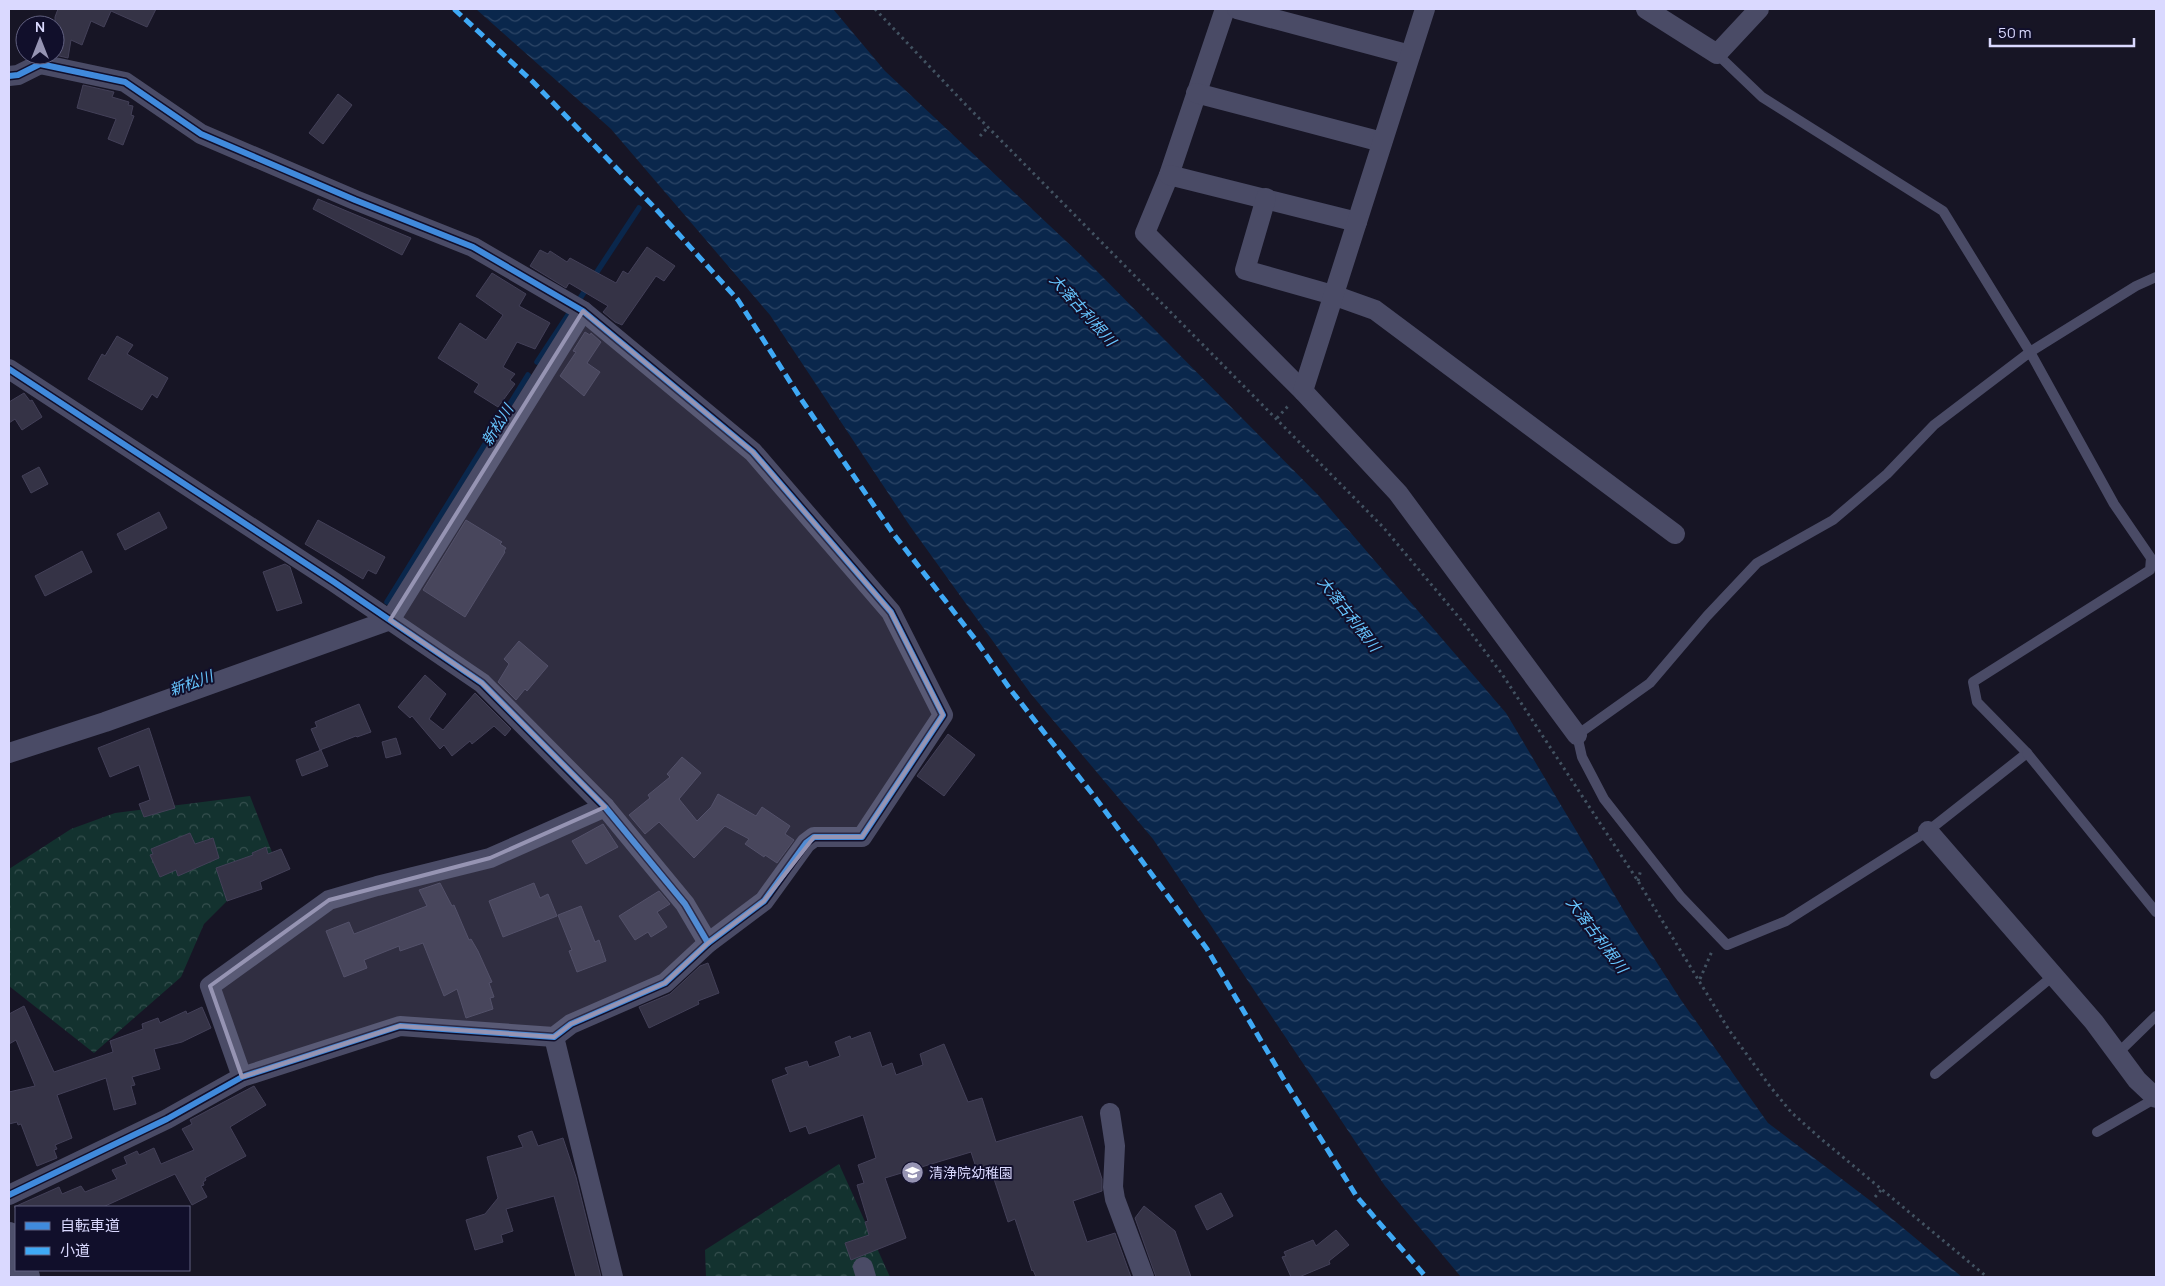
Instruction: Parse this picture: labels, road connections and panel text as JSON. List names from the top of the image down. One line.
{"water":["大落古利根川","新松川"],"places":{"school or university":["清浄院幼稚園"]},"legend":["自転車道","小道"],"scale_bar":"50 m","north":"top"}
